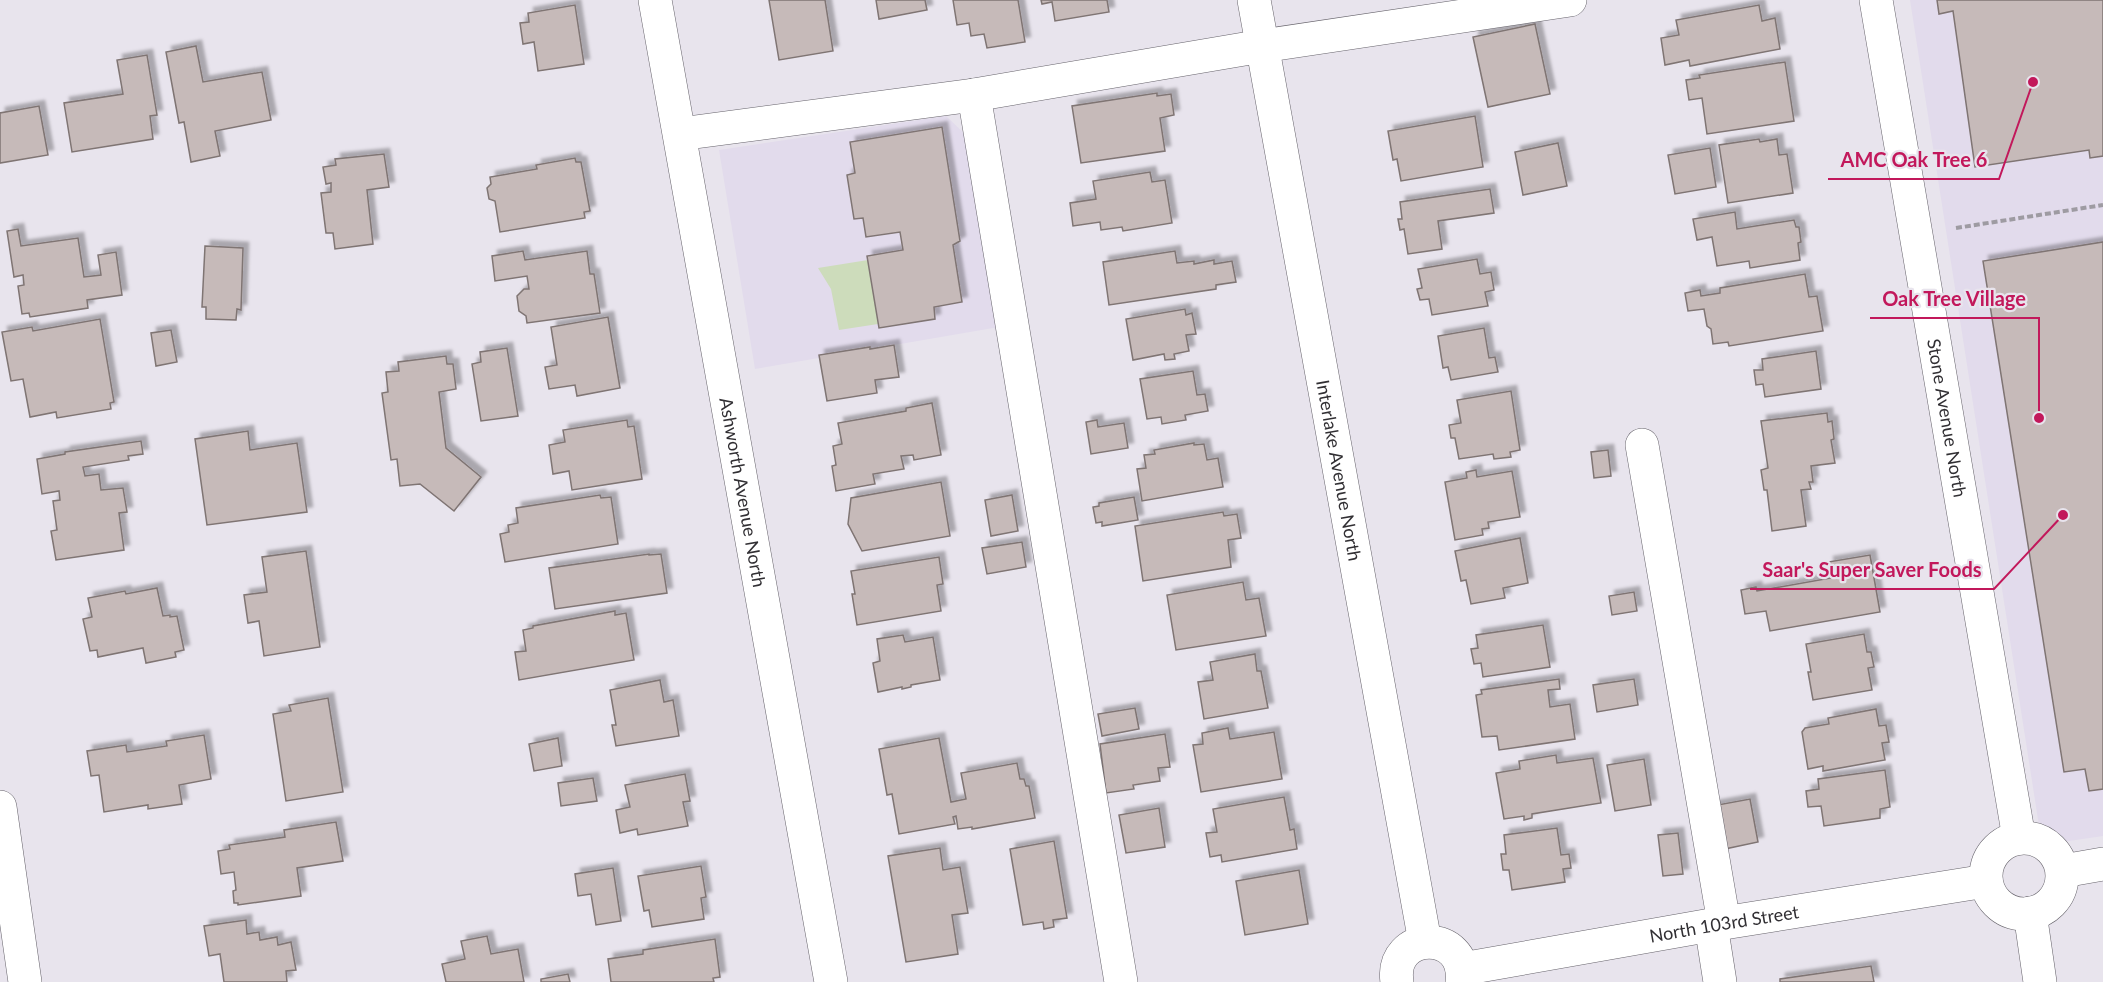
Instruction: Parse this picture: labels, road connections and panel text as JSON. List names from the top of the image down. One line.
{"streets":{"street":["Stone Avenue North","Interlake Avenue North","Ashworth Avenue North","North 103rd Street"]},"crossings":[["Stone Avenue North","North 103rd Street"]],"places":["AMC Oak Tree 6","Oak Tree Village","Saar's Super Saver Foods"]}
